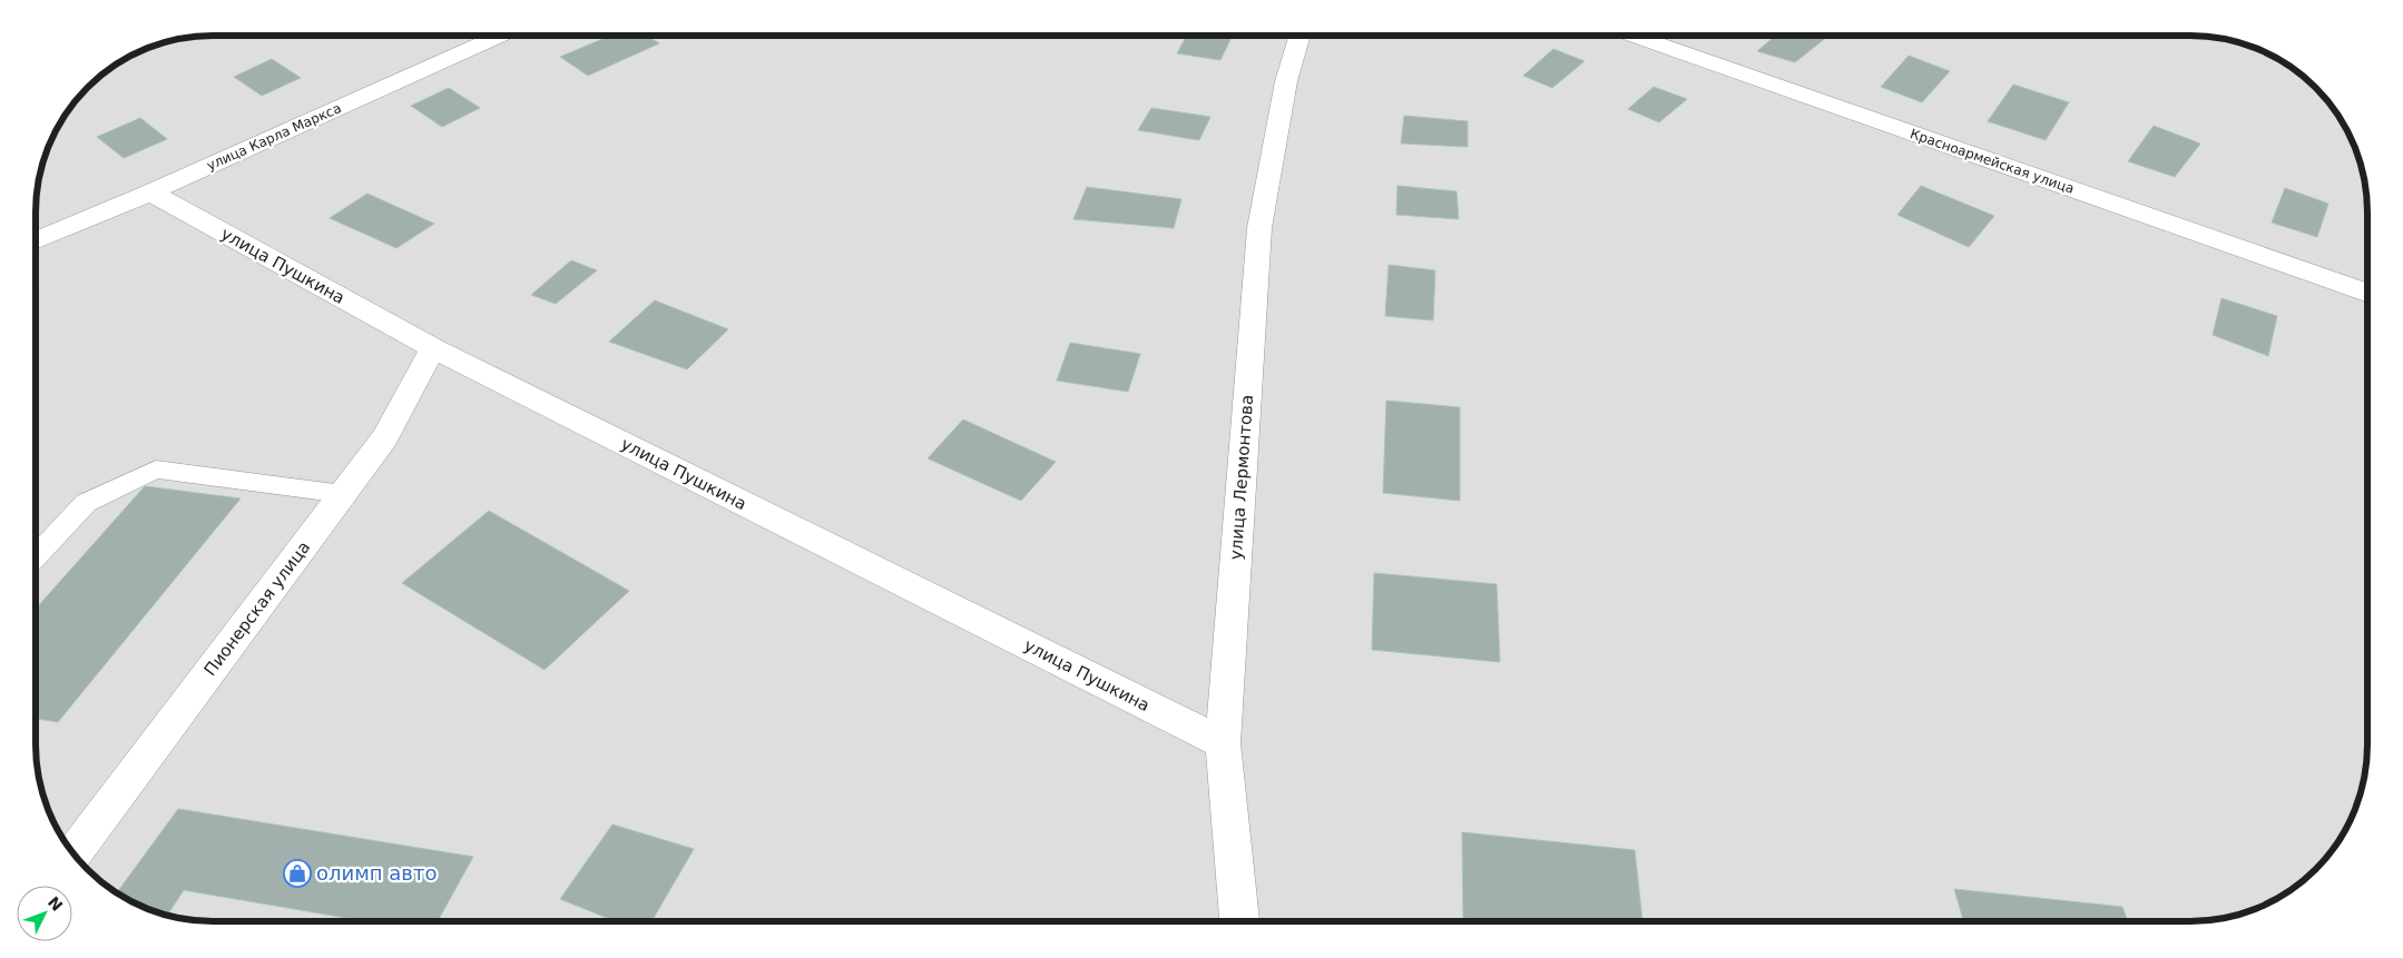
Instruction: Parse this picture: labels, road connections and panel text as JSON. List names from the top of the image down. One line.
{"streets":{"street":["улица Карла Маркса","Красноармейская улица","улица Пушкина","улица Лермонтова","Пионерская улица"]},"crossings":[["улица Карла Маркса","улица Пушкина"],["улица Пушкина","улица Лермонтова"],["улица Пушкина","Пионерская улица"]],"places":{"shop":["олимп авто"]},"north":"top right"}
